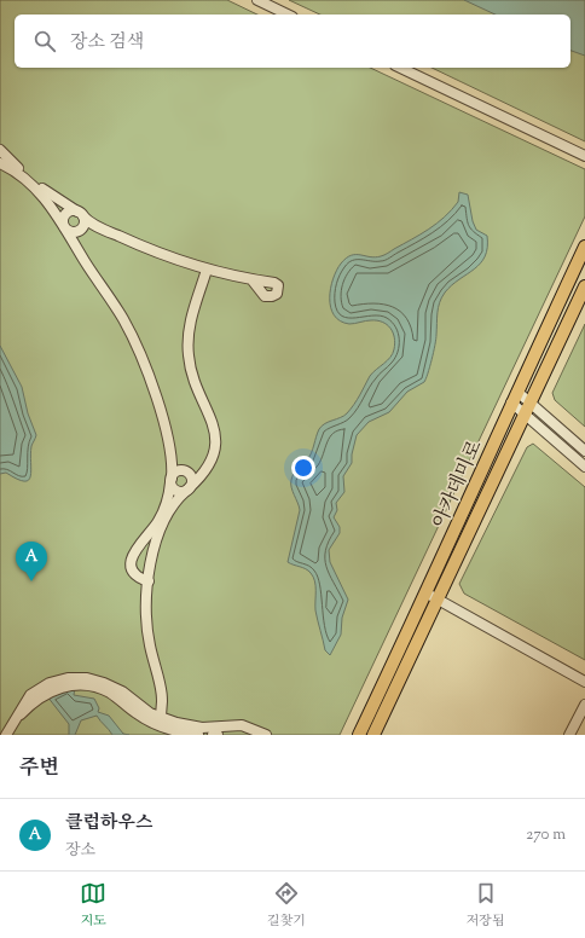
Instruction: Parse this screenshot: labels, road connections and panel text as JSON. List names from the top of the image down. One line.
{"streets":{"main road":["아카데미로"]},"page":{"search":"장소 검색","pins":"A","heading":"주변","list":[{"mark":"A","name":"클럽하우스","note":"장소","value":"270 m"}],"nav":["지도","길찾기","저장됨"]}}
